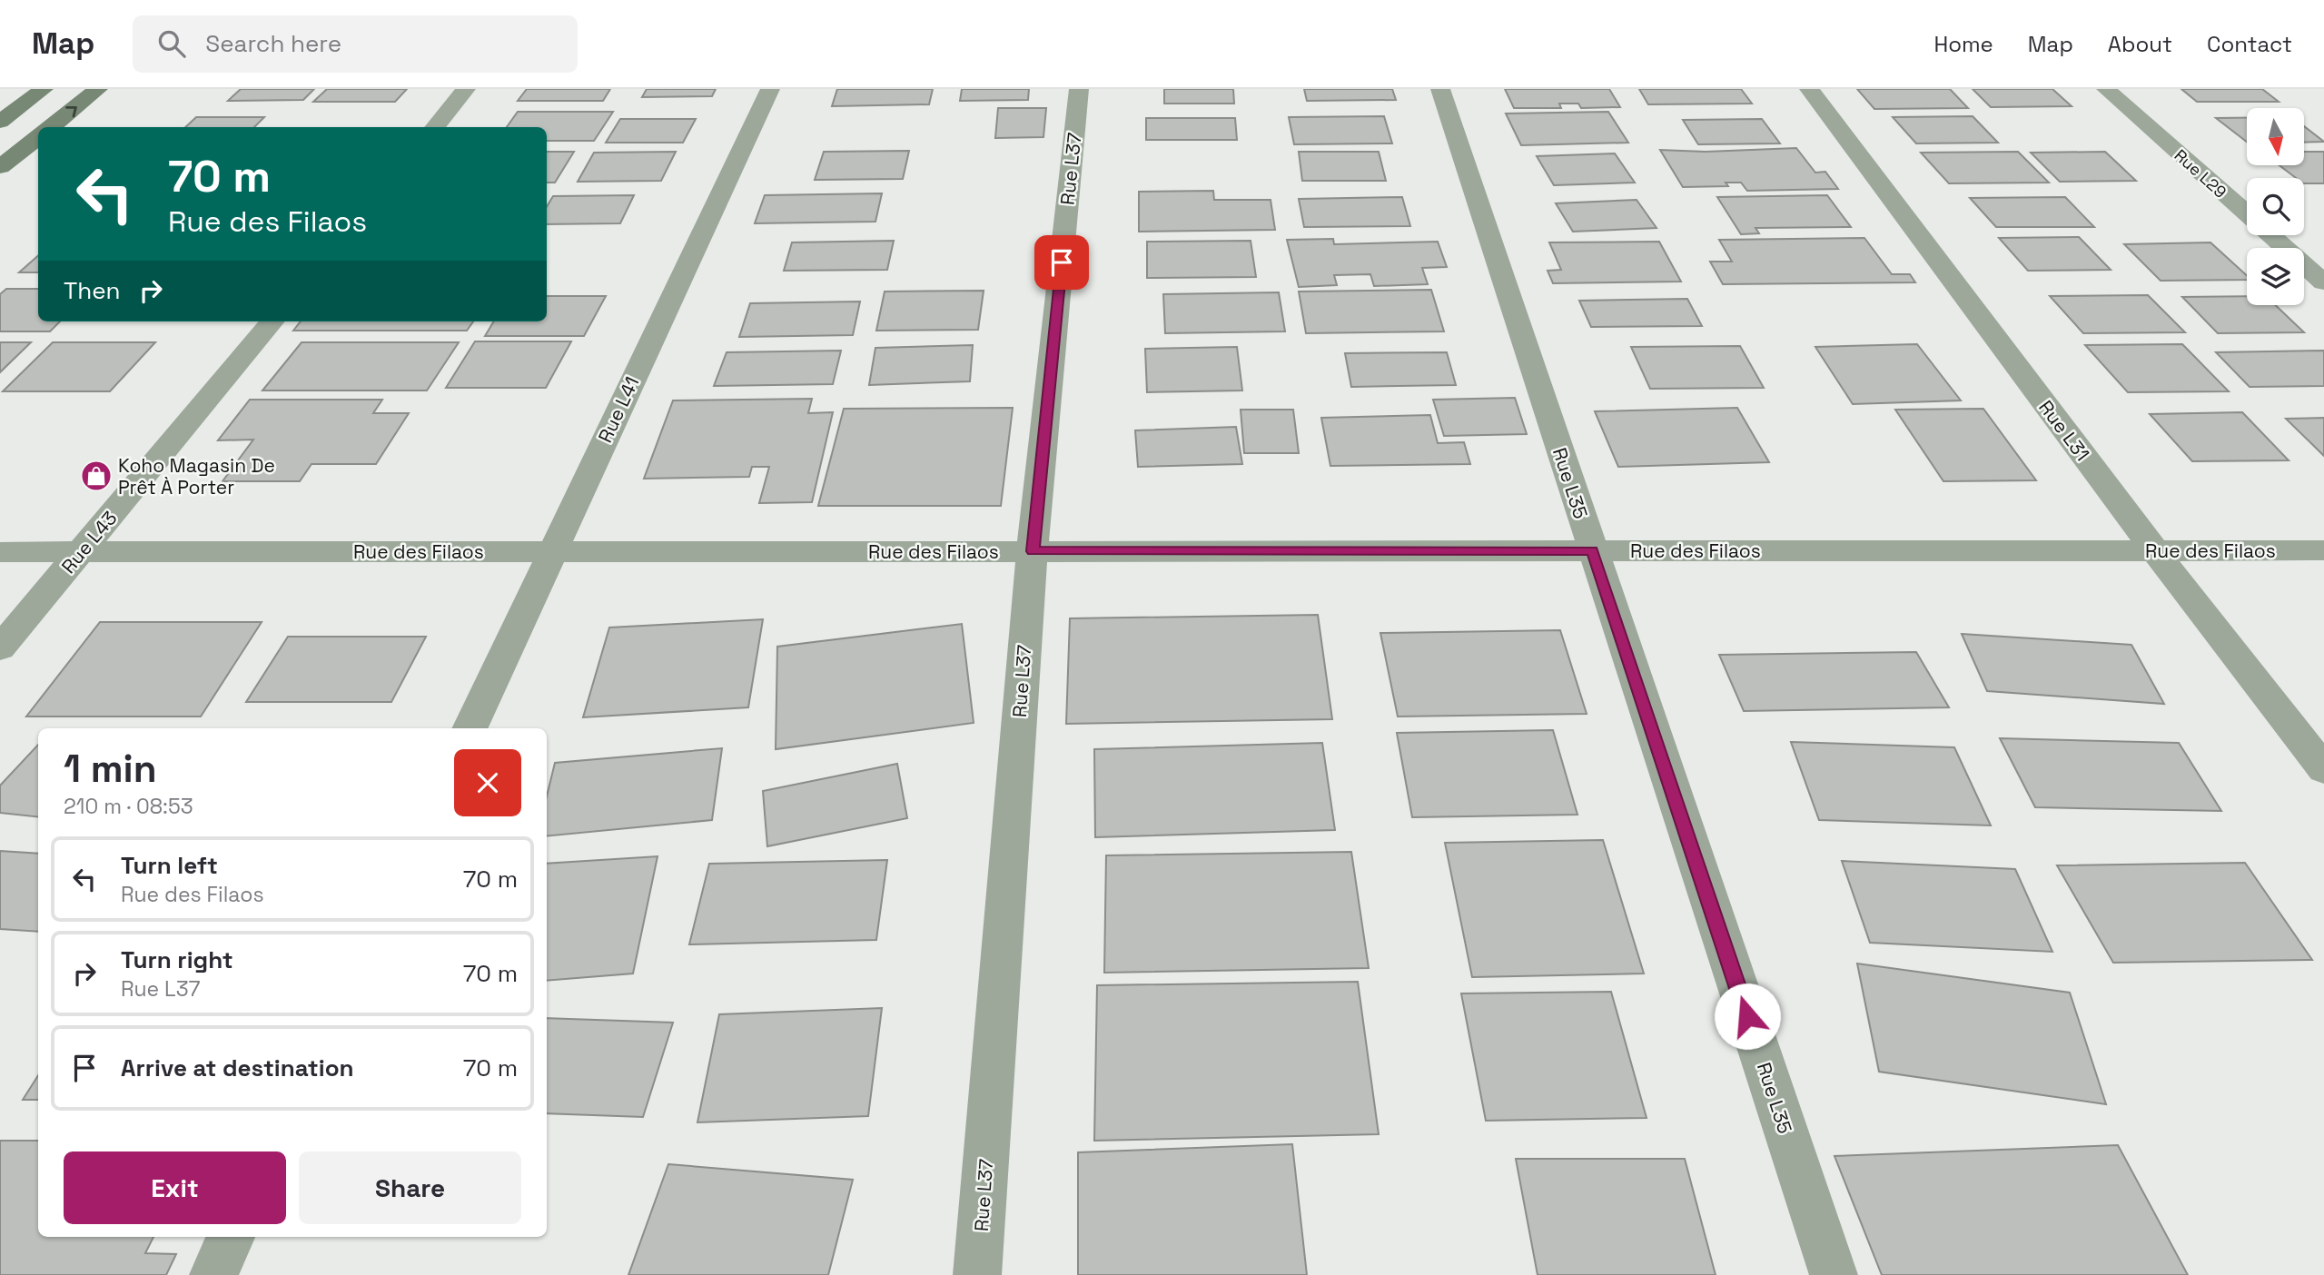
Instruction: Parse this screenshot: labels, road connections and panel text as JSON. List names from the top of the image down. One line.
{"streets":{"street":["Rue L37","Rue L29","Rue L41","Rue L31","Rue L35","Rue L43","Rue des Filaos"]},"crossings":[["Rue L37","Rue des Filaos"],["Rue L41","Rue des Filaos"],["Rue L31","Rue des Filaos"],["Rue L35","Rue des Filaos"],["Rue L43","Rue des Filaos"]],"places":{"shop":["Koho Magasin De Prêt À Porter"]},"north":"bottom","page":{"header":"Map","search":"Search here","nav":["Home","Map","About","Contact"],"turn":["70 m","Rue des Filaos"],"then":"Then","heading":["1 min","210 m · 08:53"],"list":[{"name":"Turn left","note":"Rue des Filaos","value":"70 m"},{"name":"Turn right","note":"Rue L37","value":"70 m"},{"name":"Arrive at destination","value":"70 m"}],"buttons":["Exit","Share"]}}
